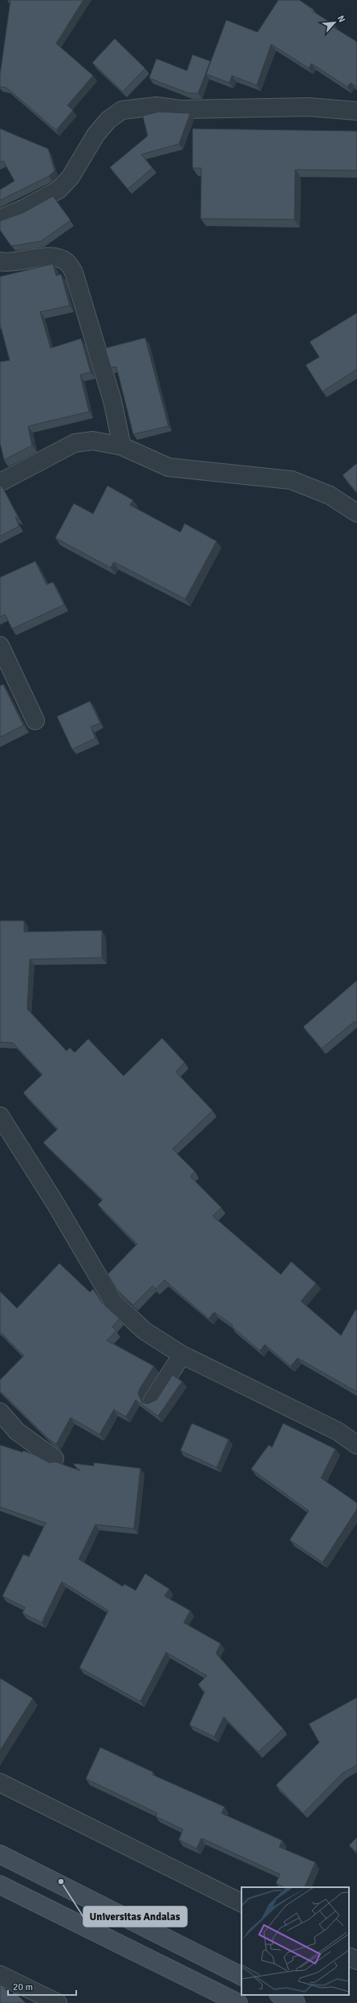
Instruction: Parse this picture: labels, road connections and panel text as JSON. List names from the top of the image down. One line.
{"places":["Universitas Andalas"],"scale_bar":"20 m","north":"top right"}
